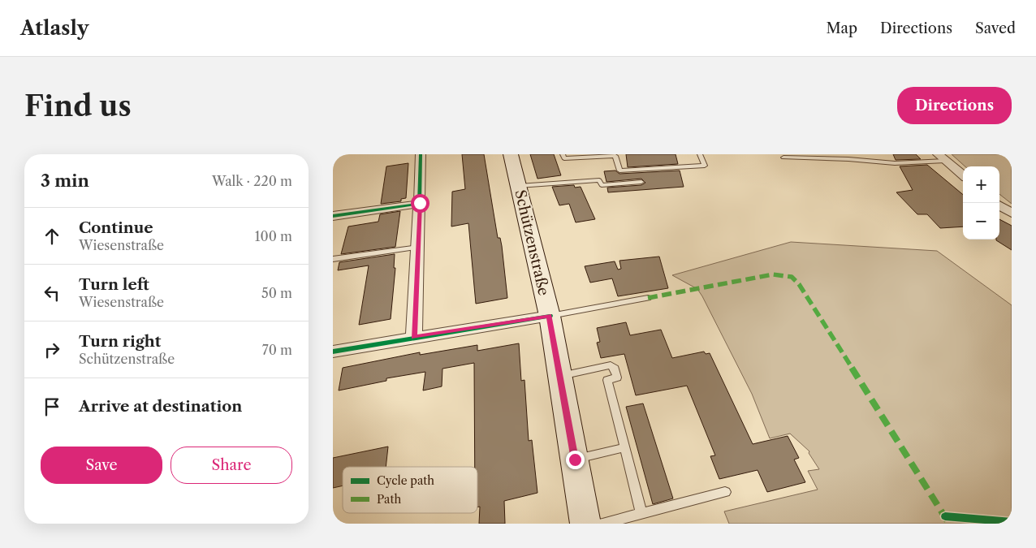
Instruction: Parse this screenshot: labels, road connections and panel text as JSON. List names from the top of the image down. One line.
{"streets":{"main road":["Schützenstraße"]},"legend":["Cycle path","Path"],"page":{"header":"Atlasly","nav":["Map","Directions","Saved"],"buttons":["Directions",["Save","Share"]],"title":"Find us","heading":["3 min","Walk · 220 m"],"map_buttons":["+","−"],"list":[["Continue","Wiesenstraße","100 m"],["Turn left","Wiesenstraße","50 m"],["Turn right","Schützenstraße","70 m"],"Arrive at destination"]}}
